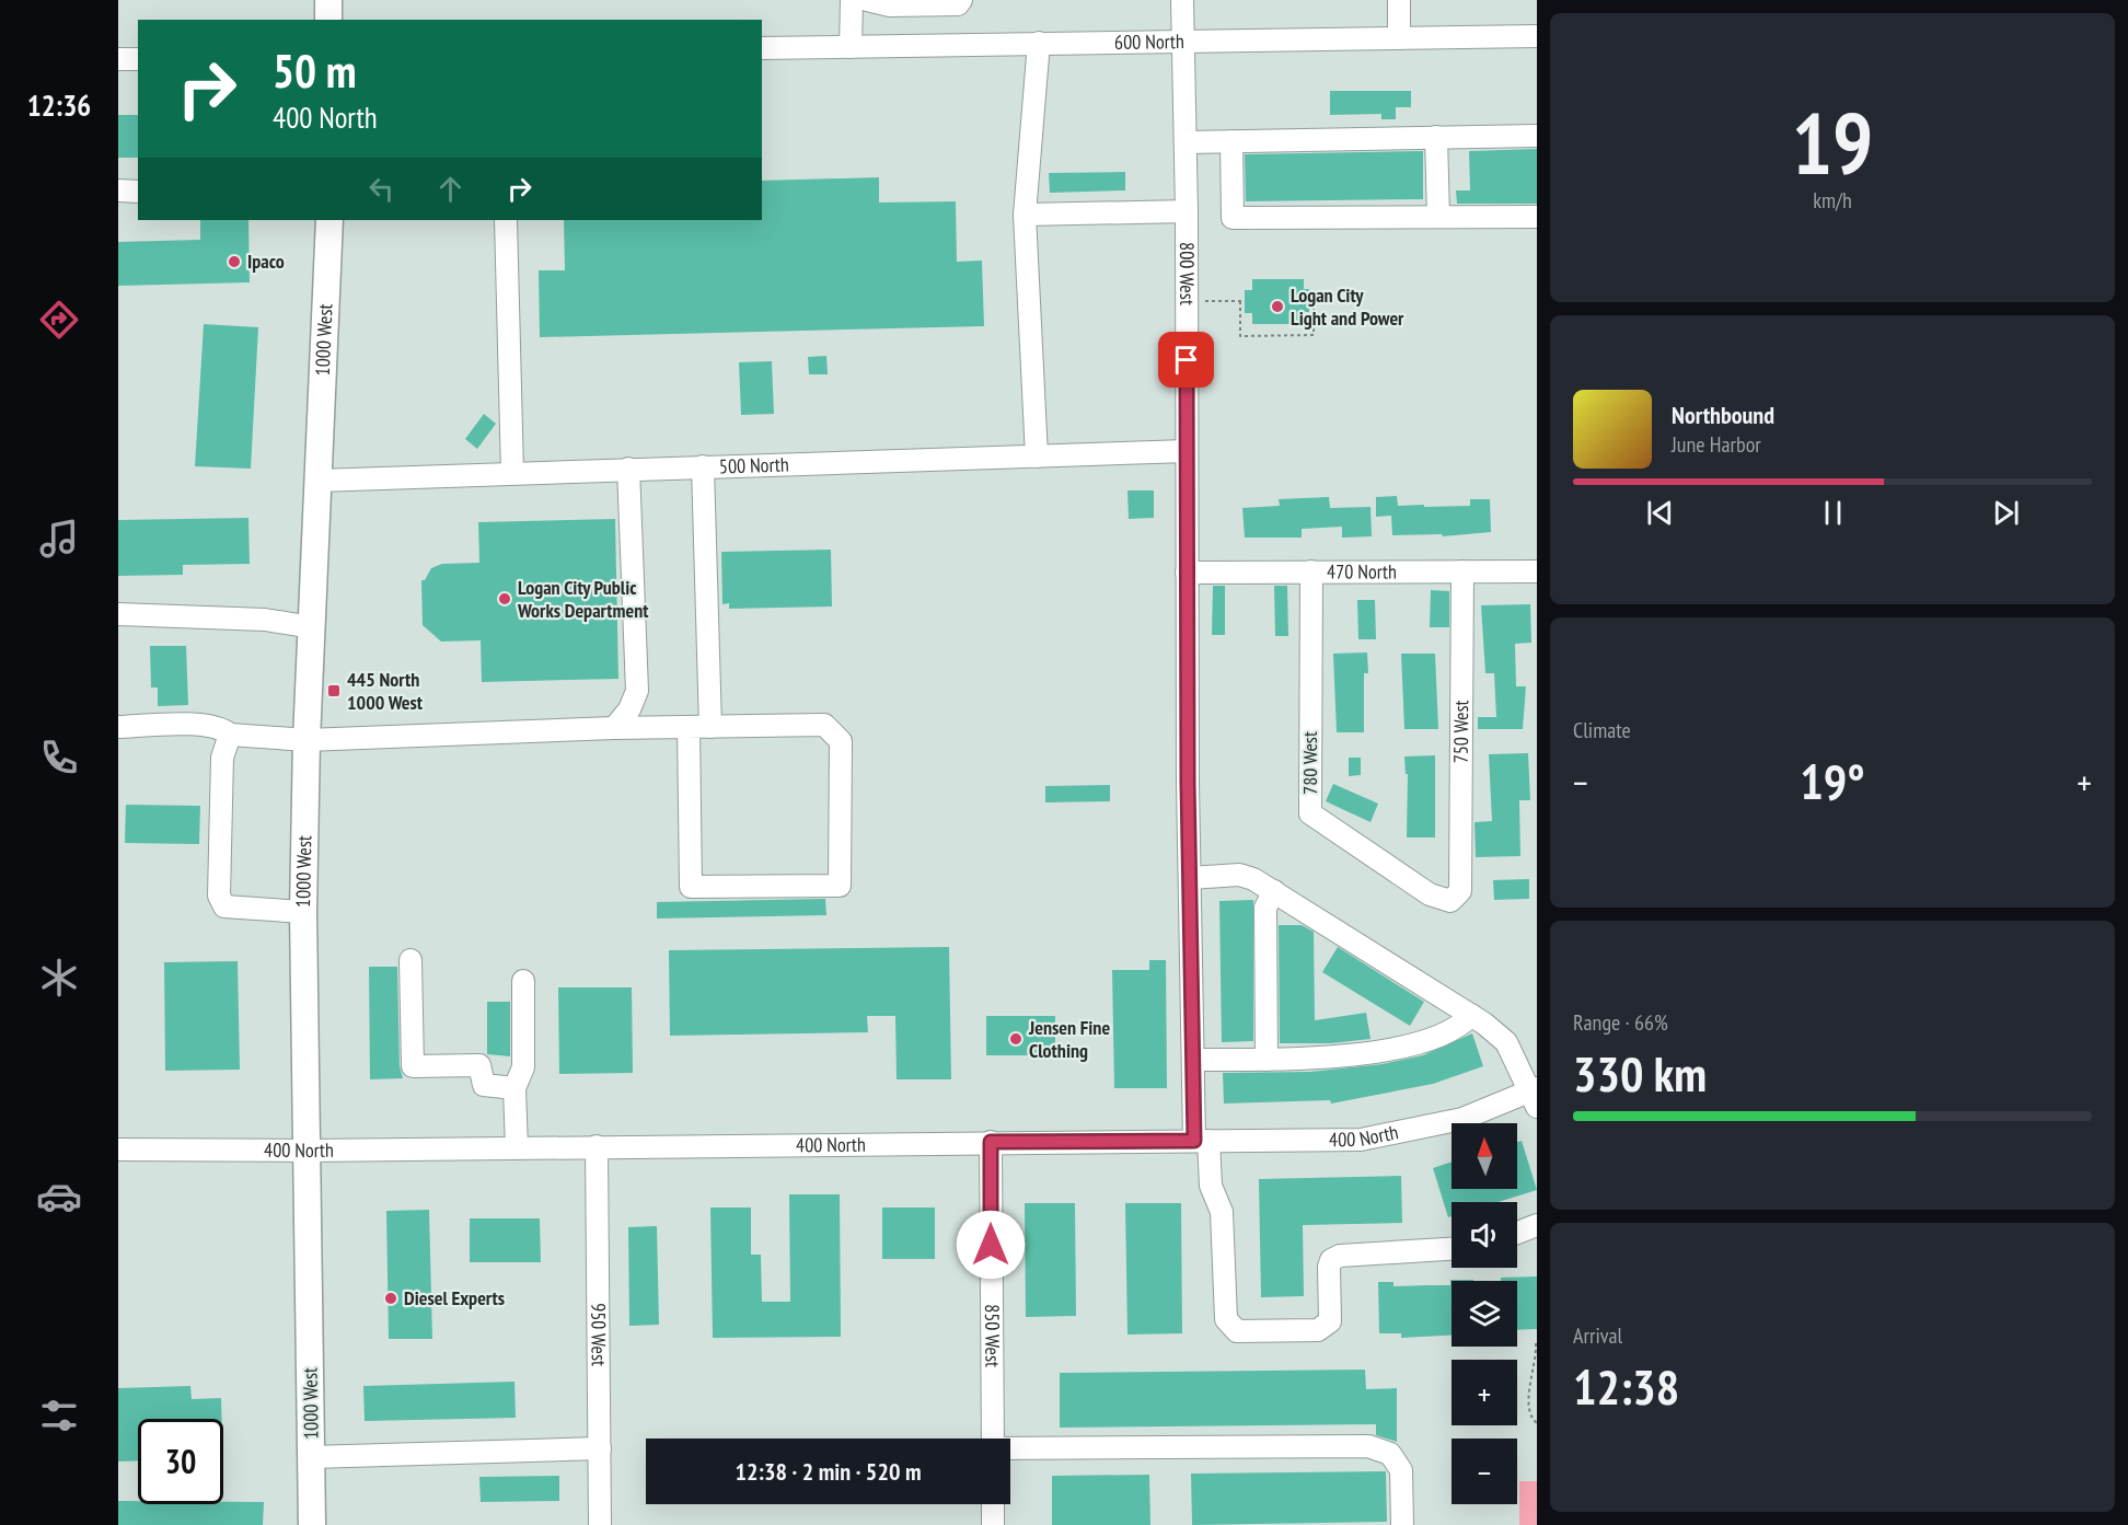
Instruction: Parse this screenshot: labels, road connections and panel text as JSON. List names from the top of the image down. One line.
{"streets":{"main road":["1000 West"],"street":["600 North","800 West","500 North","470 North","750 West","780 West","400 North","950 West","850 West"]},"crossings":[["600 North","800 West"],["800 West","500 North"],["800 West","470 North"],["800 West","400 North"],["1000 West","500 North"],["1000 West","400 North"],["470 North","750 West"],["470 North","780 West"],["750 West","780 West"],["400 North","950 West"],["400 North","850 West"]],"places":{"other":["Ipaco","Logan City Light and Power","Logan City Public Works Department","Jensen Fine Clothing","Diesel Experts"],"transit":["445 North 1000 West"]},"north":"top","page":{"tabs":"12:36","tile":[["19","km/h"],"Climate",["Range · 66%","330 km"],["Arrival","12:38"]],"turn":["50 m","400 North"],"song":["Northbound","June Harbor"],"heat":["−","19°","+"],"map_buttons":["+","−"],"limit":"30","trip":"12:38 · 2 min · 520 m"}}
